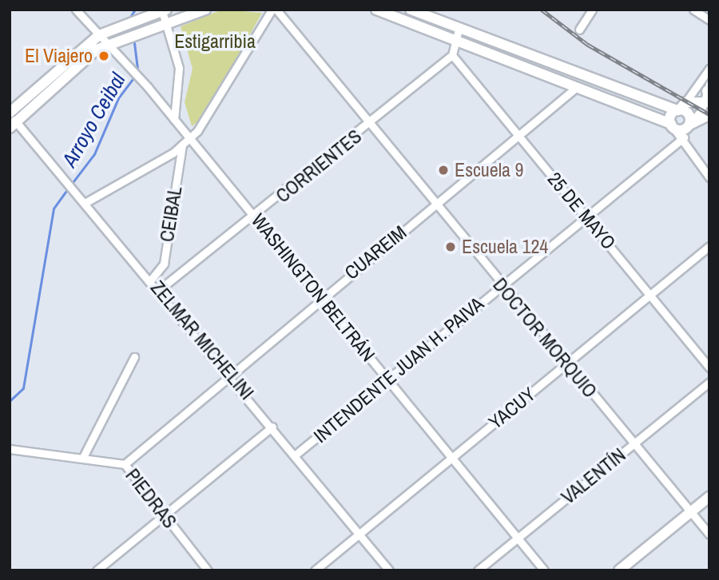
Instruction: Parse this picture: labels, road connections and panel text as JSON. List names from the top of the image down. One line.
{"streets":{"street":["CORRIENTES","25 DE MAYO","CEIBAL","CUAREIM","WASHINGTON BELTRÁN","DOCTOR MORQUIO","ZELMAR MICHELINI","INTENDENTE JUAN H. PAIVA","YACUY","VALENTÍN","PIEDRAS"]},"crossings":[["CORRIENTES","25 DE MAYO"],["CORRIENTES","WASHINGTON BELTRÁN"],["CORRIENTES","DOCTOR MORQUIO"],["CORRIENTES","ZELMAR MICHELINI"],["25 DE MAYO","CUAREIM"],["25 DE MAYO","INTENDENTE JUAN H. PAIVA"],["25 DE MAYO","YACUY"],["CEIBAL","ZELMAR MICHELINI"],["CUAREIM","WASHINGTON BELTRÁN"],["CUAREIM","DOCTOR MORQUIO"],["CUAREIM","ZELMAR MICHELINI"],["CUAREIM","PIEDRAS"],["WASHINGTON BELTRÁN","INTENDENTE JUAN H. PAIVA"],["WASHINGTON BELTRÁN","YACUY"],["WASHINGTON BELTRÁN","VALENTÍN"],["DOCTOR MORQUIO","INTENDENTE JUAN H. PAIVA"],["DOCTOR MORQUIO","YACUY"],["DOCTOR MORQUIO","VALENTÍN"],["ZELMAR MICHELINI","INTENDENTE JUAN H. PAIVA"],["ZELMAR MICHELINI","YACUY"]],"water":["Arroyo Ceibal"],"parks":["Estigarribia"],"places":["El Viajero","Escuela 9","Escuela 124"]}
